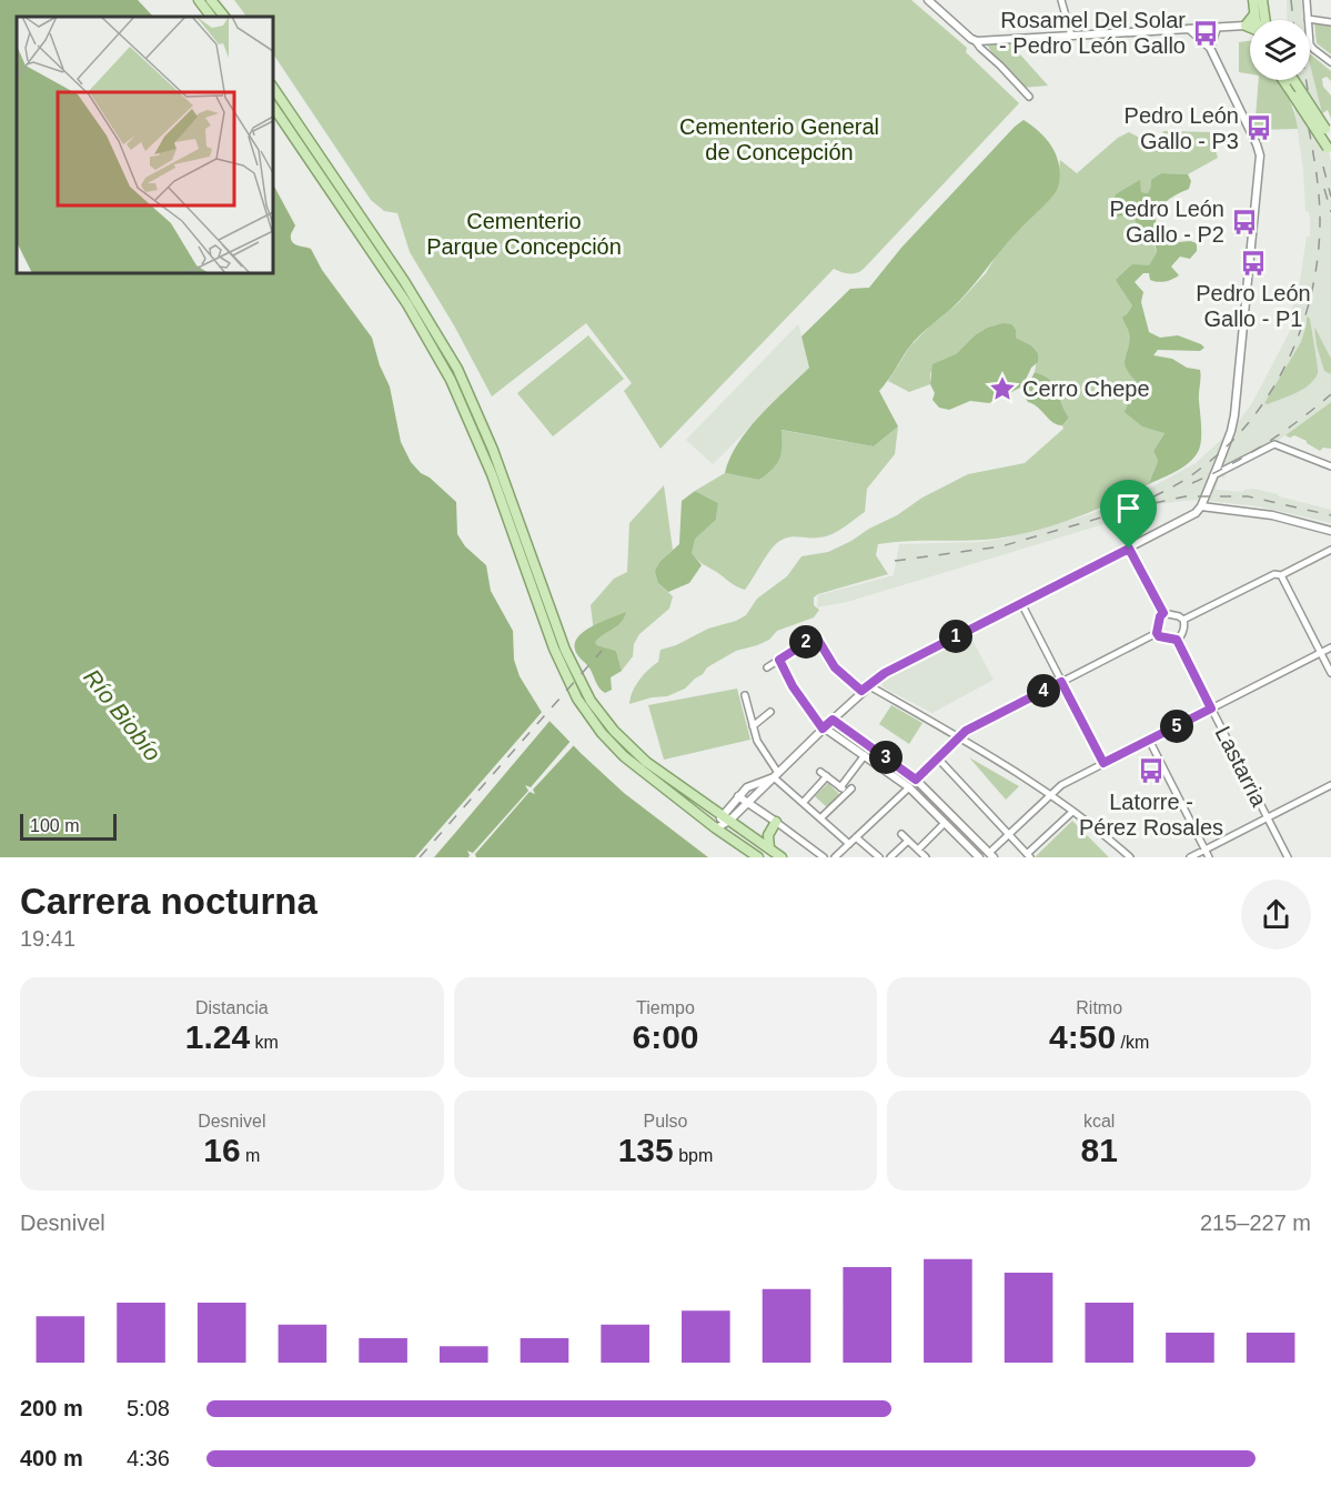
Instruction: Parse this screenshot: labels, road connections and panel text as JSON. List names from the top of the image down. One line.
{"streets":{"street":["Lastarria"]},"water":["Río Biobío"],"parks":["Cementerio General de Concepción","Cementerio Parque Concepción"],"places":{"bus stop":["Rosamel Del Solar - Pedro León Gallo","Pedro León Gallo - P3","Pedro León Gallo - P2","Pedro León Gallo - P1","Latorre - Pérez Rosales"],"place":["Cerro Chepe"]},"scale_bar":"100 m","page":{"pins":["1","2","4","5","3"],"scale":"100 m","heading":["Carrera nocturna","19:41"],"stats":[["Distancia","1.24 km"],["Tiempo","6:00"],["Ritmo","4:50 /km"],["Desnivel","16 m"],["Pulso","135 bpm"],["kcal","81"]],"chart":["Desnivel","215–227 m"],"list":[{"name":"200 m","note":"5:08"},{"name":"400 m","note":"4:36"}]}}
